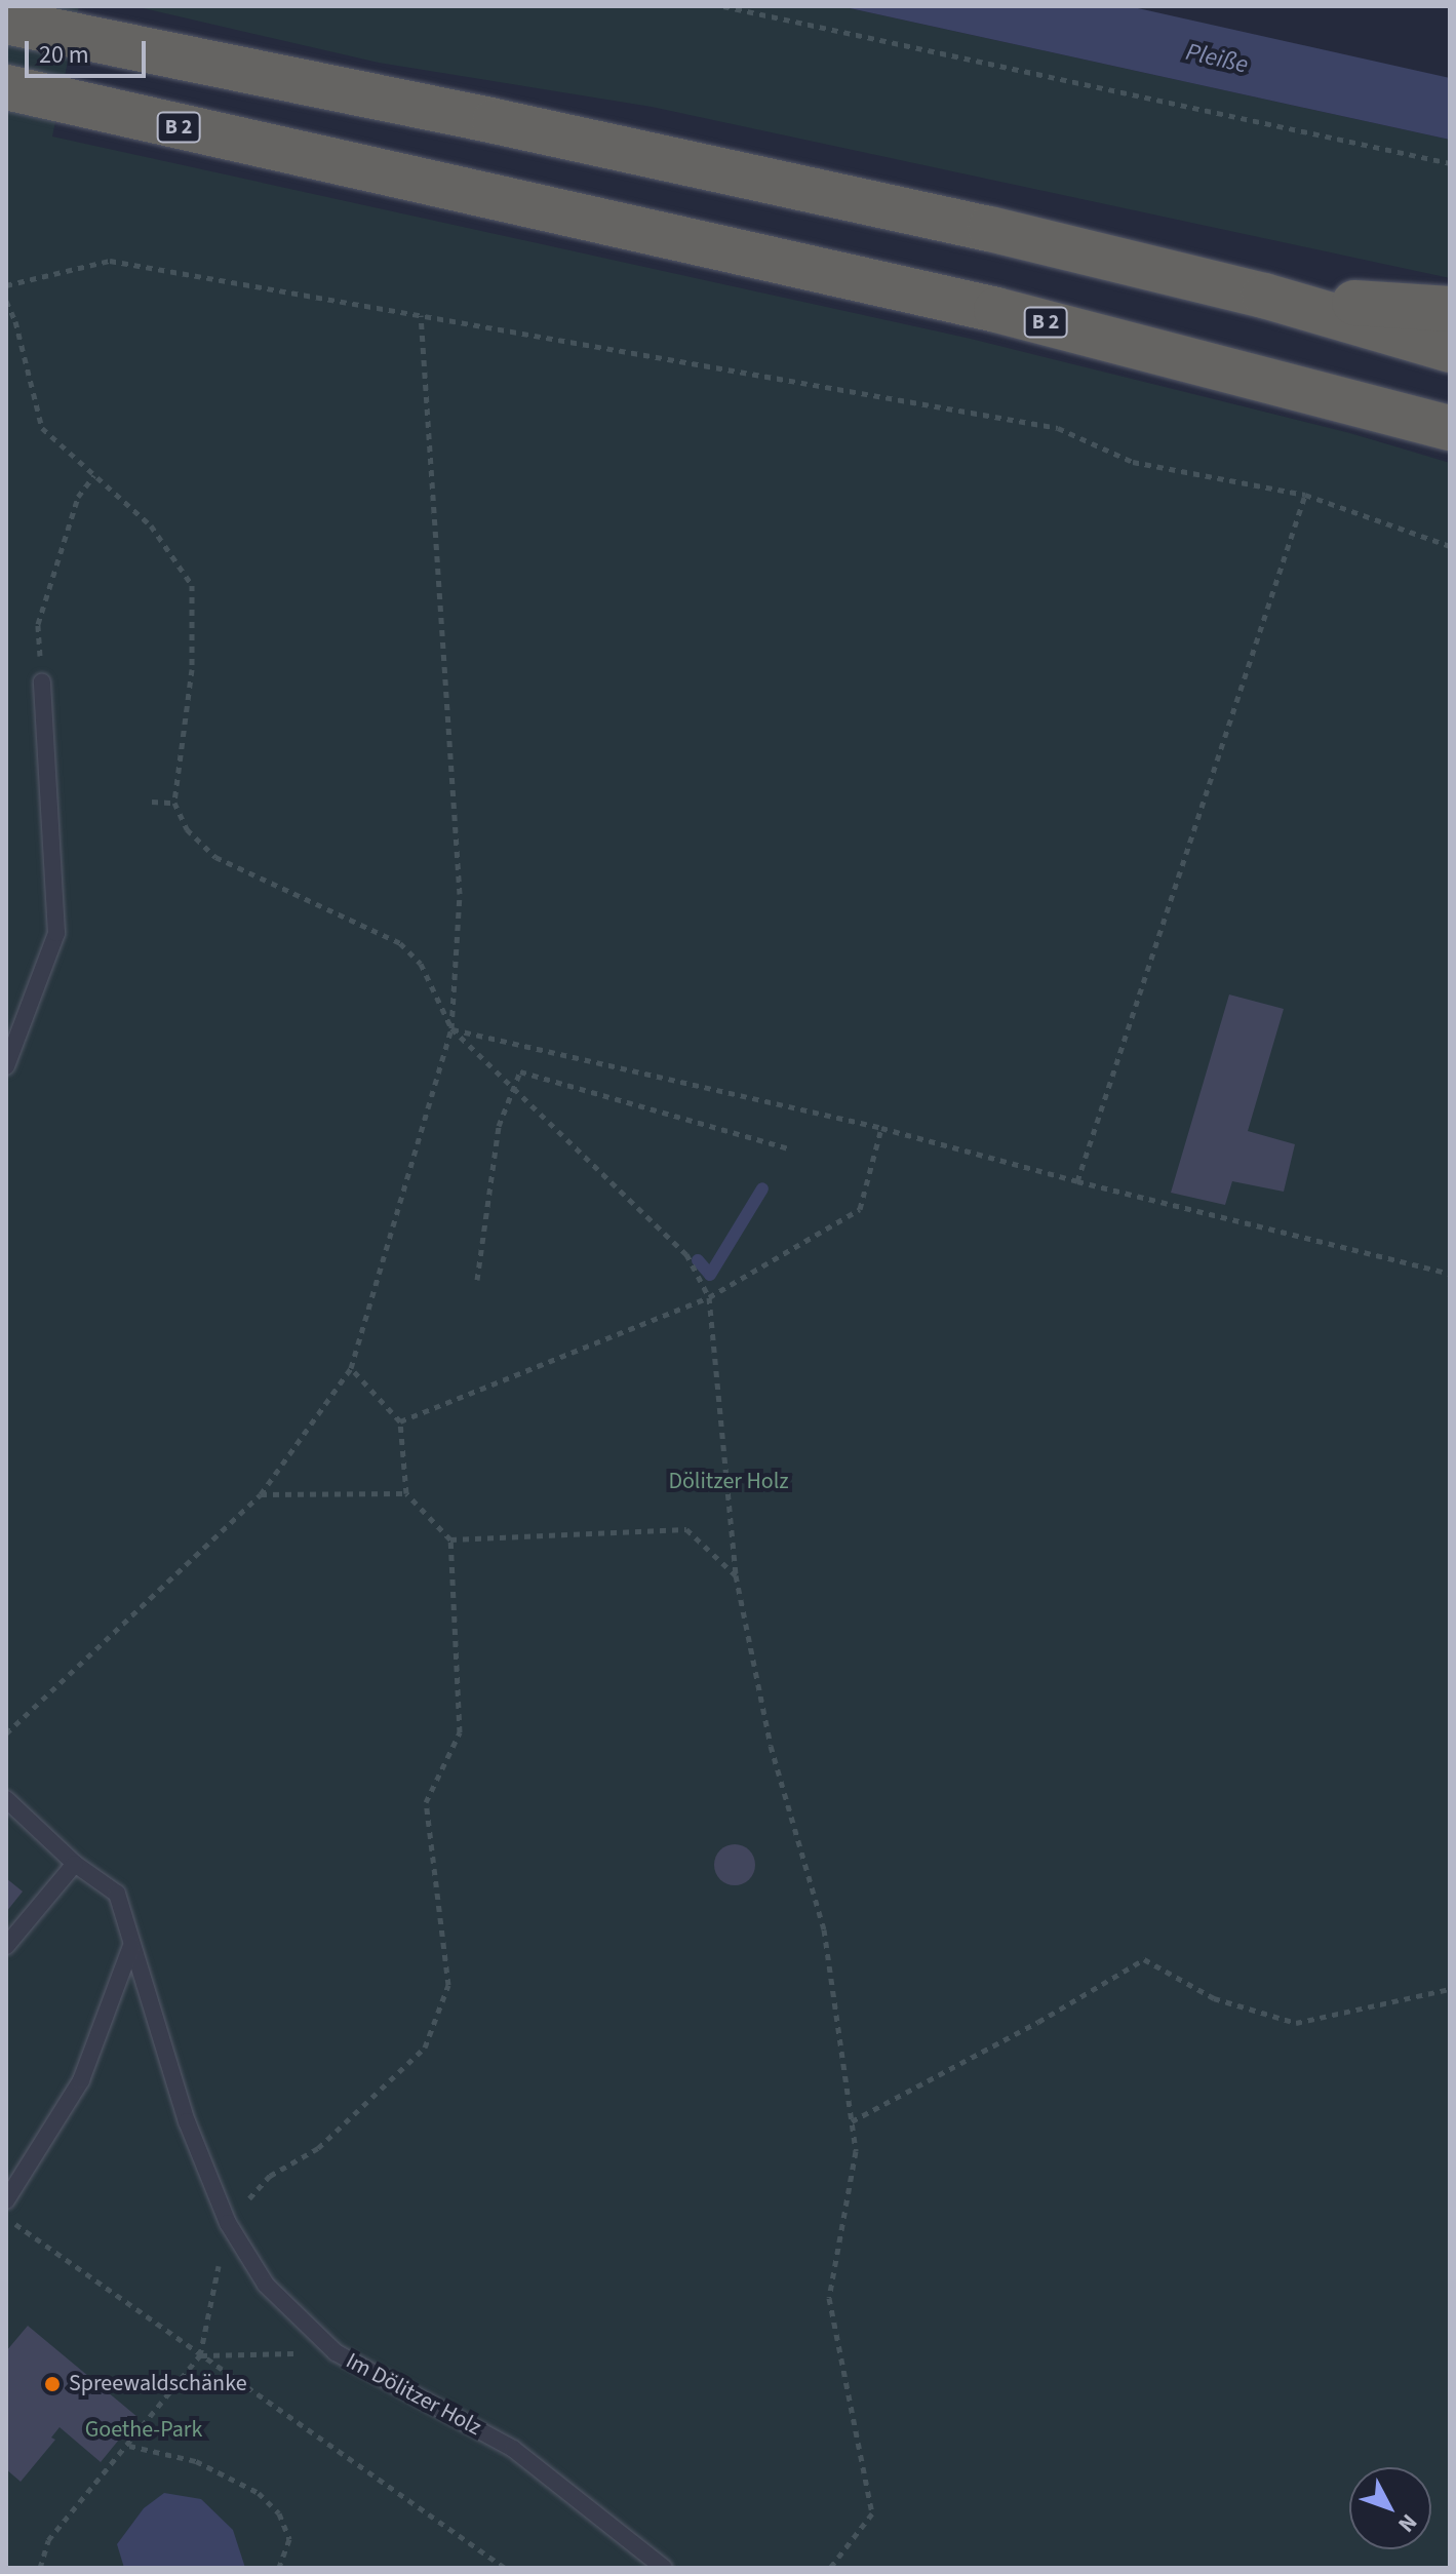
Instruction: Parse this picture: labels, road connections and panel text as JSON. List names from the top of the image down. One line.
{"streets":{"highway":["B 2"],"lane":["Im Dölitzer Holz"]},"water":["Pleiße"],"parks":["Dölitzer Holz","Goethe-Park"],"places":["Spreewaldschänke"],"scale_bar":"20 m","north":"bottom right"}
